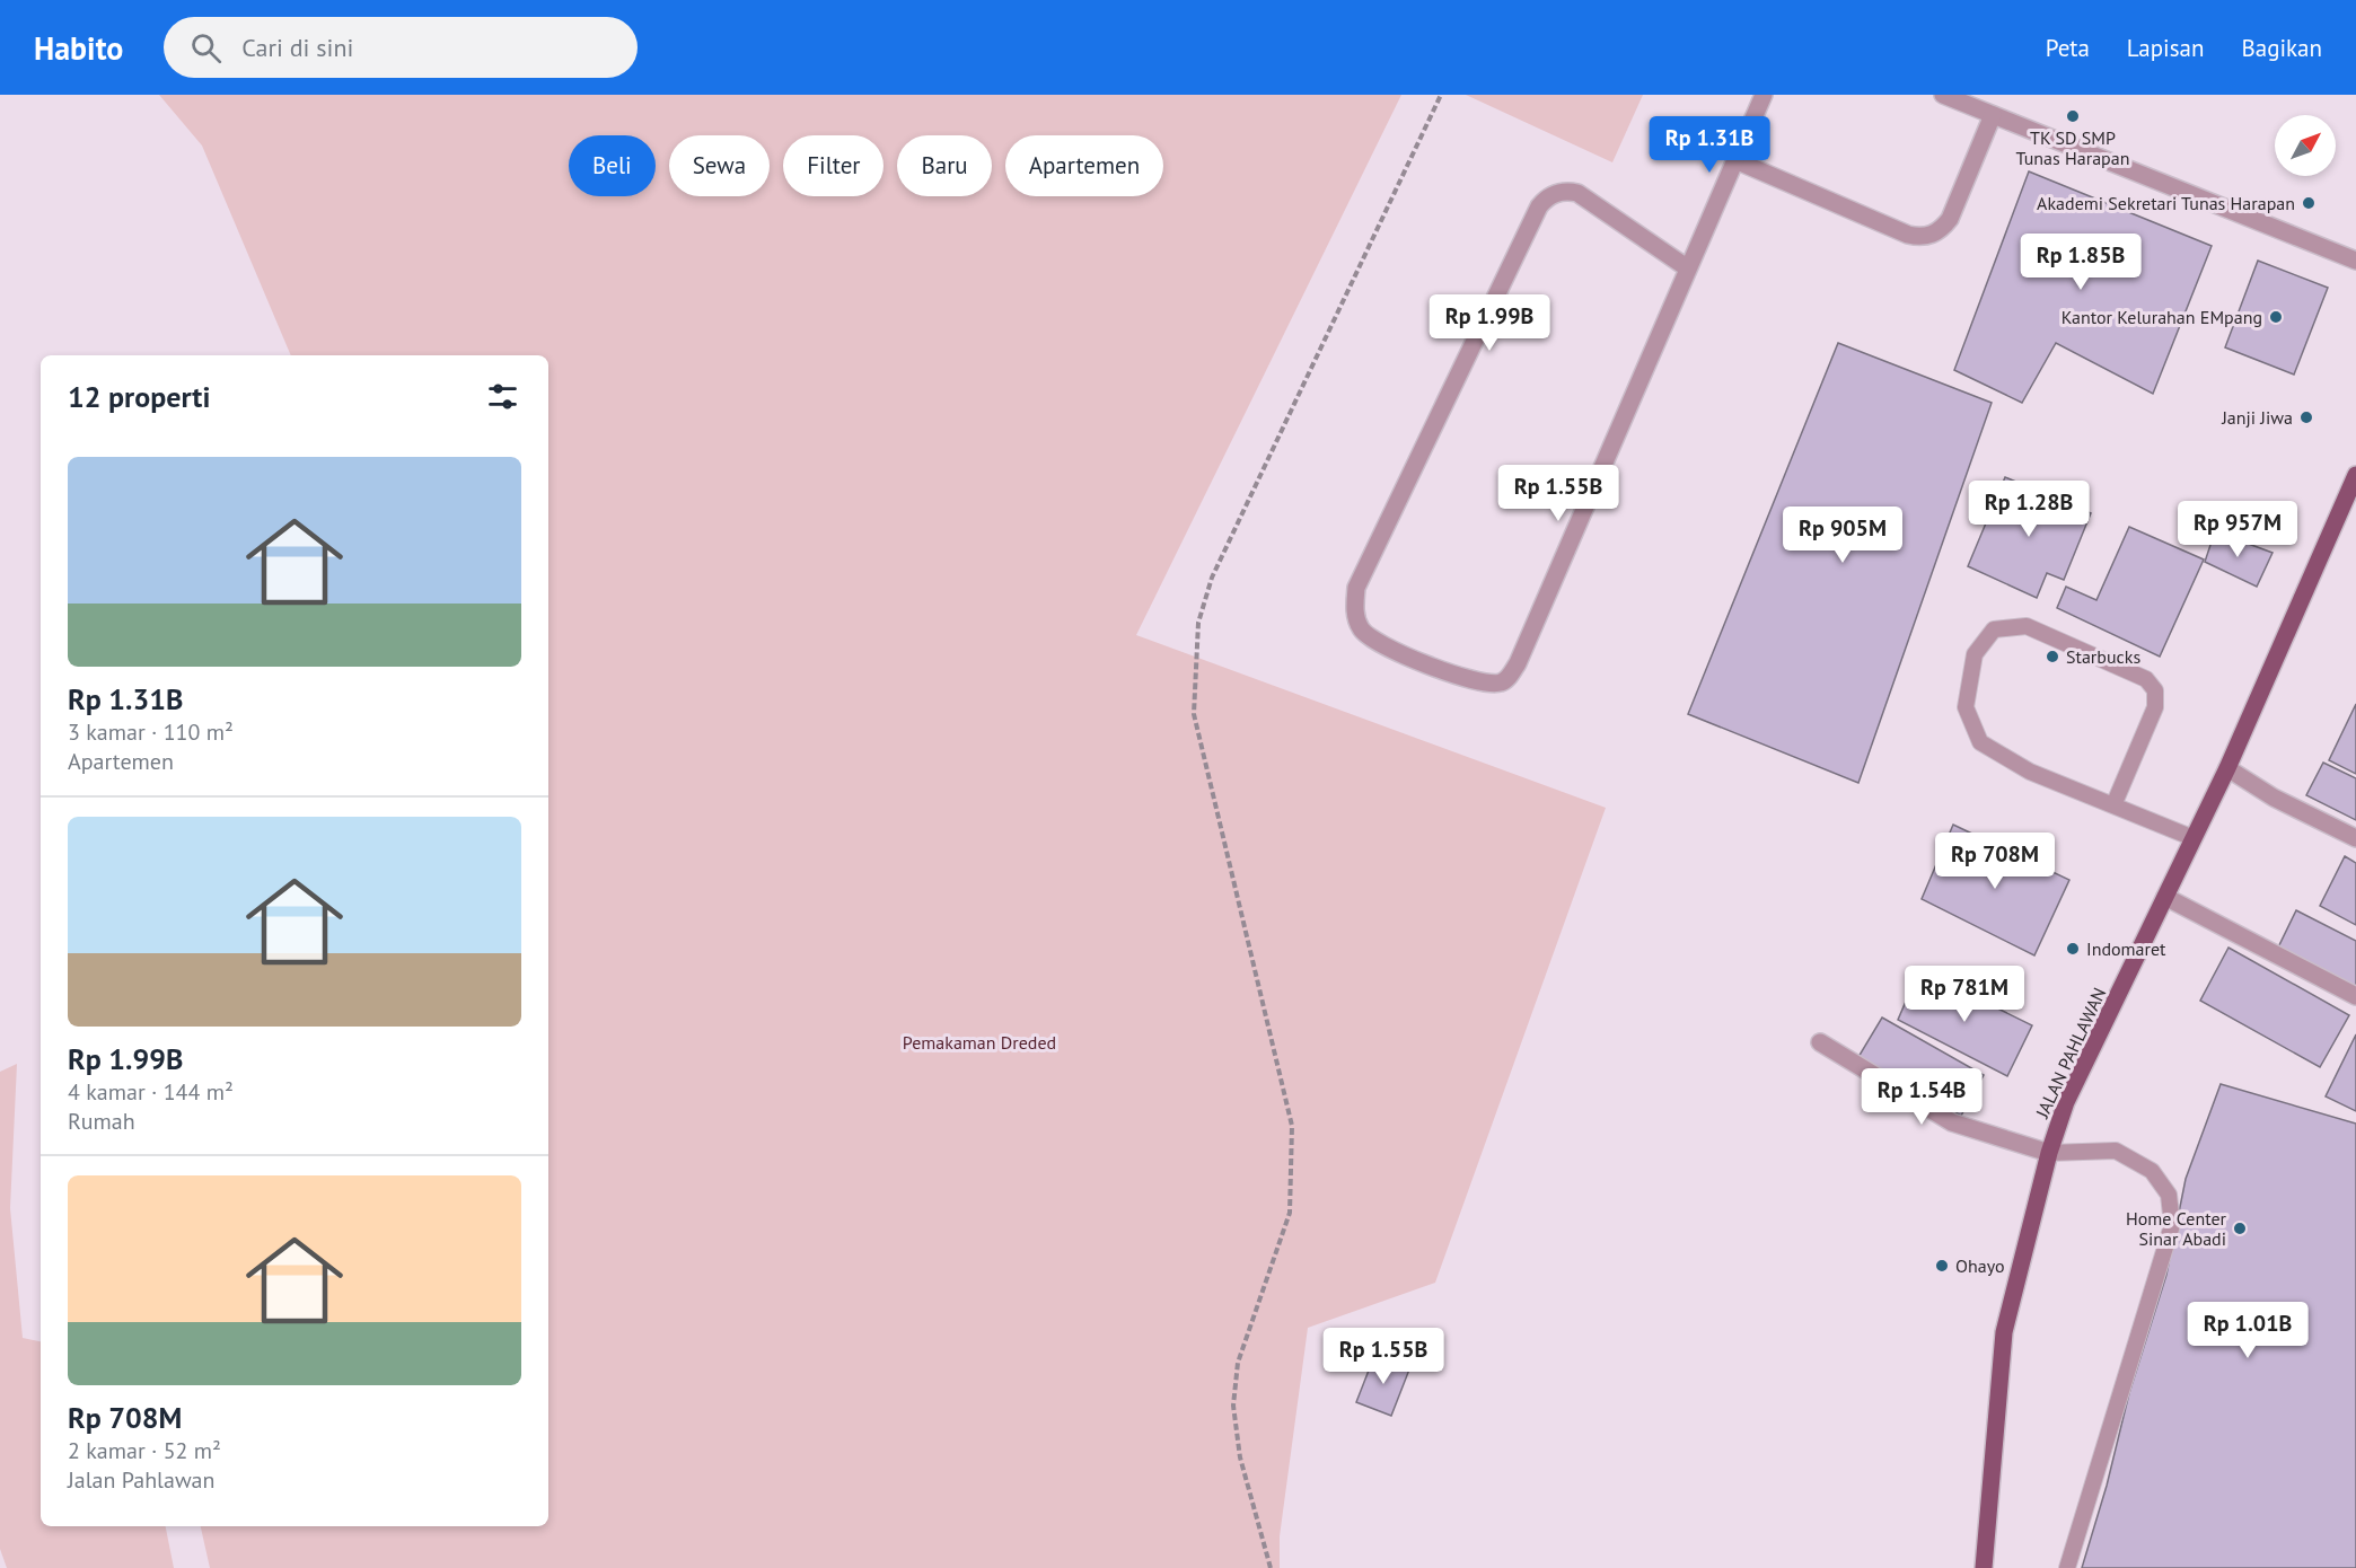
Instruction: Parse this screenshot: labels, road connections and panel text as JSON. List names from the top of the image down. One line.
{"streets":{"main road":["JALAN PAHLAWAN"]},"parks":["Pemakaman Dreded"],"places":["TK SD SMP Tunas Harapan","Akademi Sekretari Tunas Harapan","Kantor Kelurahan EMpang","Janji Jiwa","Starbucks","Indomaret","Home Center Sinar Abadi","Ohayo"],"north":"top right","page":{"header":"Habito","search":"Cari di sini","nav":["Peta","Lapisan","Bagikan"],"price":["Rp 1.31B","Rp 1.85B","Rp 1.99B","Rp 1.55B","Rp 1.28B","Rp 957M","Rp 905M","Rp 708M","Rp 781M","Rp 1.54B","Rp 1.01B","Rp 1.55B"],"chip":["Beli","Sewa","Filter","Baru","Apartemen"],"heading":"12 properti","list":[{"name":"Rp 1.31B","note":"3 kamar · 110 m² · Apartemen"},{"name":"Rp 1.99B","note":"4 kamar · 144 m² · Rumah"},{"name":"Rp 708M","note":"2 kamar · 52 m² · Jalan Pahlawan"}]}}
